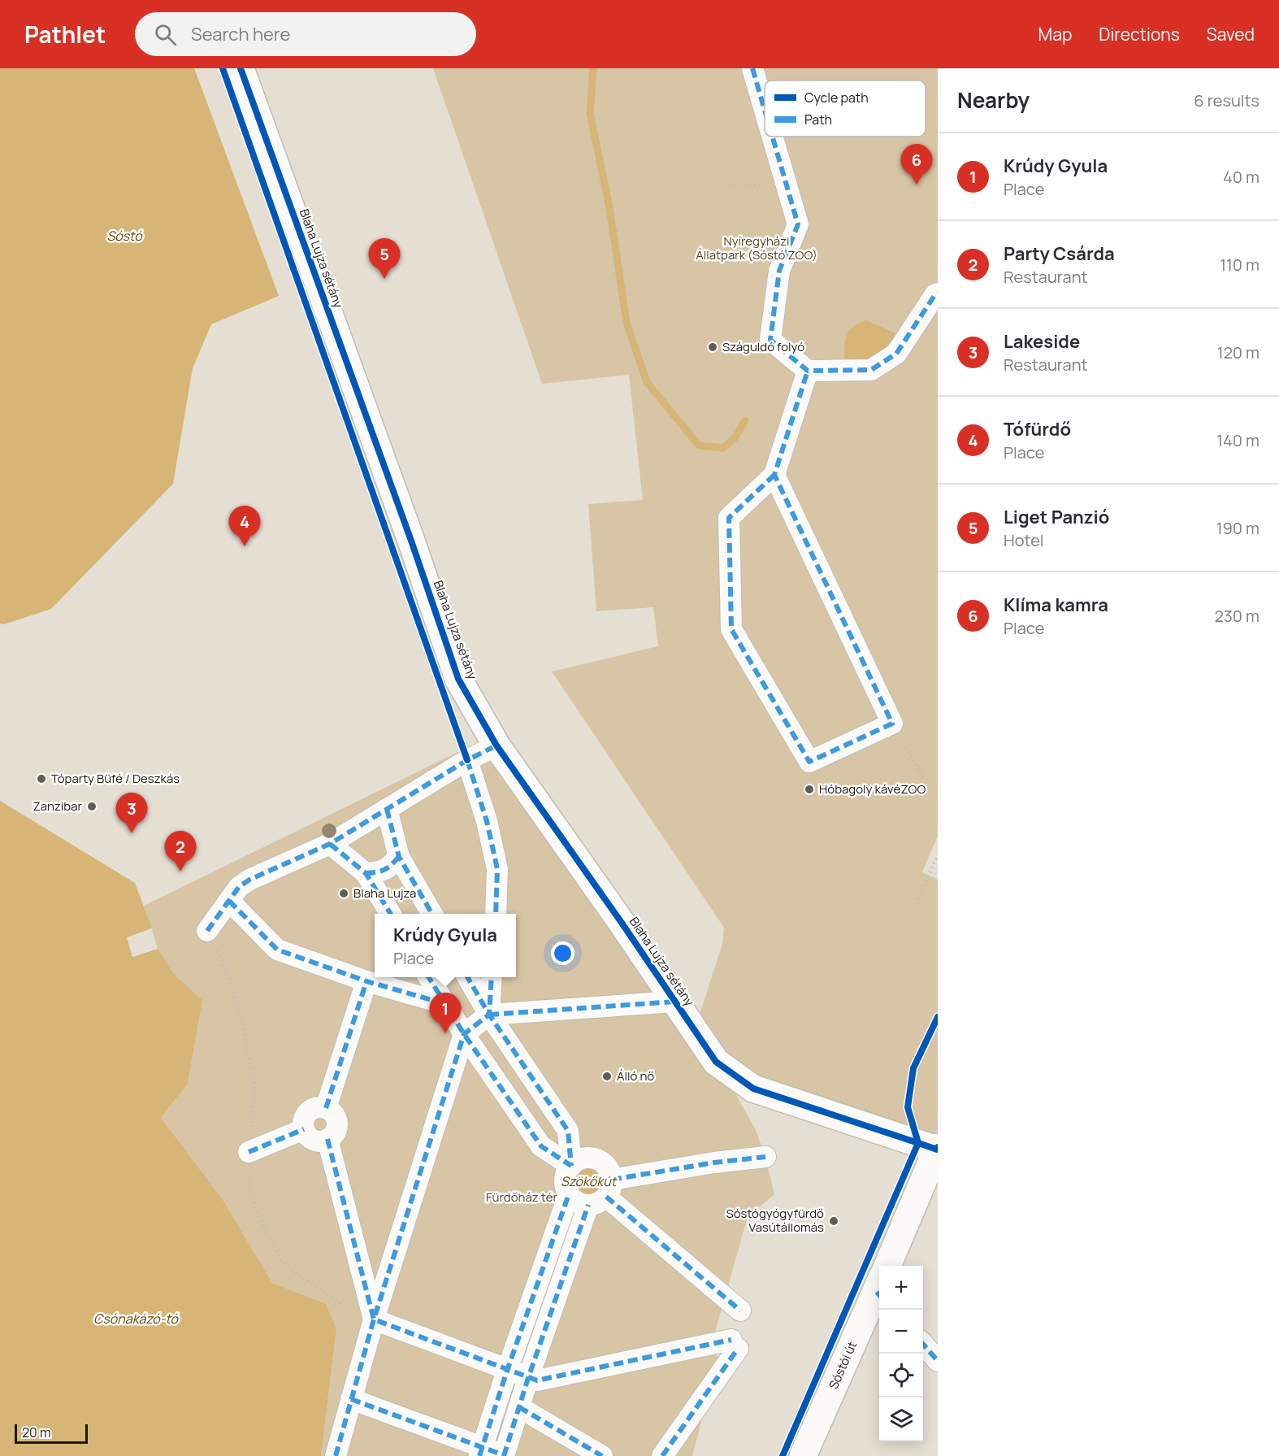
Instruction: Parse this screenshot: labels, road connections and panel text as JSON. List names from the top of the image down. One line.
{"streets":{"street":["Blaha Lujza sétány","Sóstói út"]},"crossings":[["Blaha Lujza sétány","Sóstói út"]],"water":["Sóstó","Szökőkút","Csónakázó-tó"],"parks":["Nyíregyházi Állatpark (Sóstó ZOO)","Fürdőház tér"],"places":["Száguldó folyó","Tóparty Büfé / Deszkás","Hóbagoly kávéZOO","Zanzibar","Blaha Lujza","Álló nő","Sóstógyógyfürdő Vasútállomás"],"legend":["Cycle path","Path"],"scale_bar":"20 m","page":{"header":"Pathlet","search":"Search here","nav":["Map","Directions","Saved"],"heading":["Nearby","6 results"],"list":[{"mark":"1","name":"Krúdy Gyula","note":"Place","value":"40 m"},{"mark":"2","name":"Party Csárda","note":"Restaurant","value":"110 m"},{"mark":"3","name":"Lakeside","note":"Restaurant","value":"120 m"},{"mark":"4","name":"Tófürdő","note":"Place","value":"140 m"},{"mark":"5","name":"Liget Panzió","note":"Hotel","value":"190 m"},{"mark":"6","name":"Klíma kamra","note":"Place","value":"230 m"}],"pins":["6","5","4","3","2","1"],"popup":["Krúdy Gyula","Place"],"map_buttons":["+","−"],"scale":"20 m"}}
